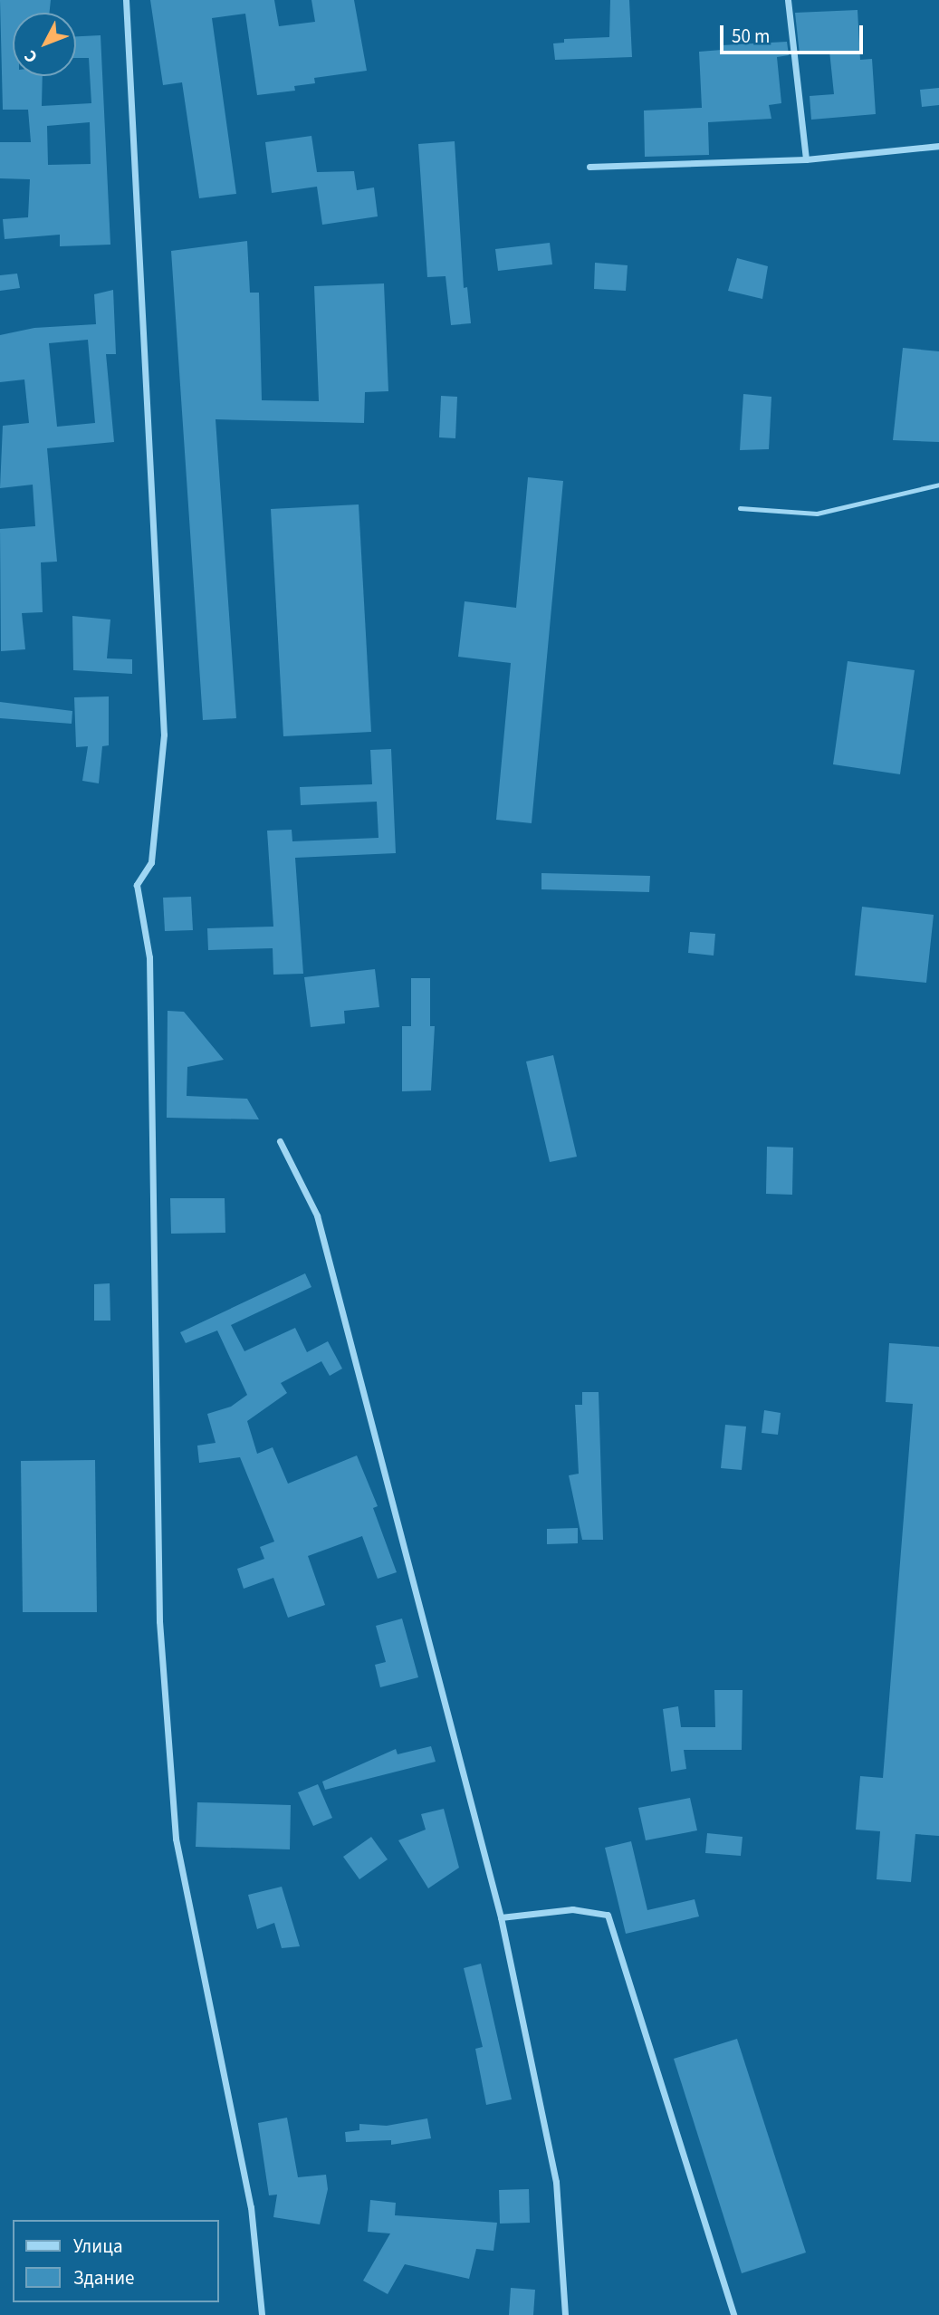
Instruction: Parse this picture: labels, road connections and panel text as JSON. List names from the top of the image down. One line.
{"legend":["Улица","Здание"],"scale_bar":"50 m","north":"bottom left"}
